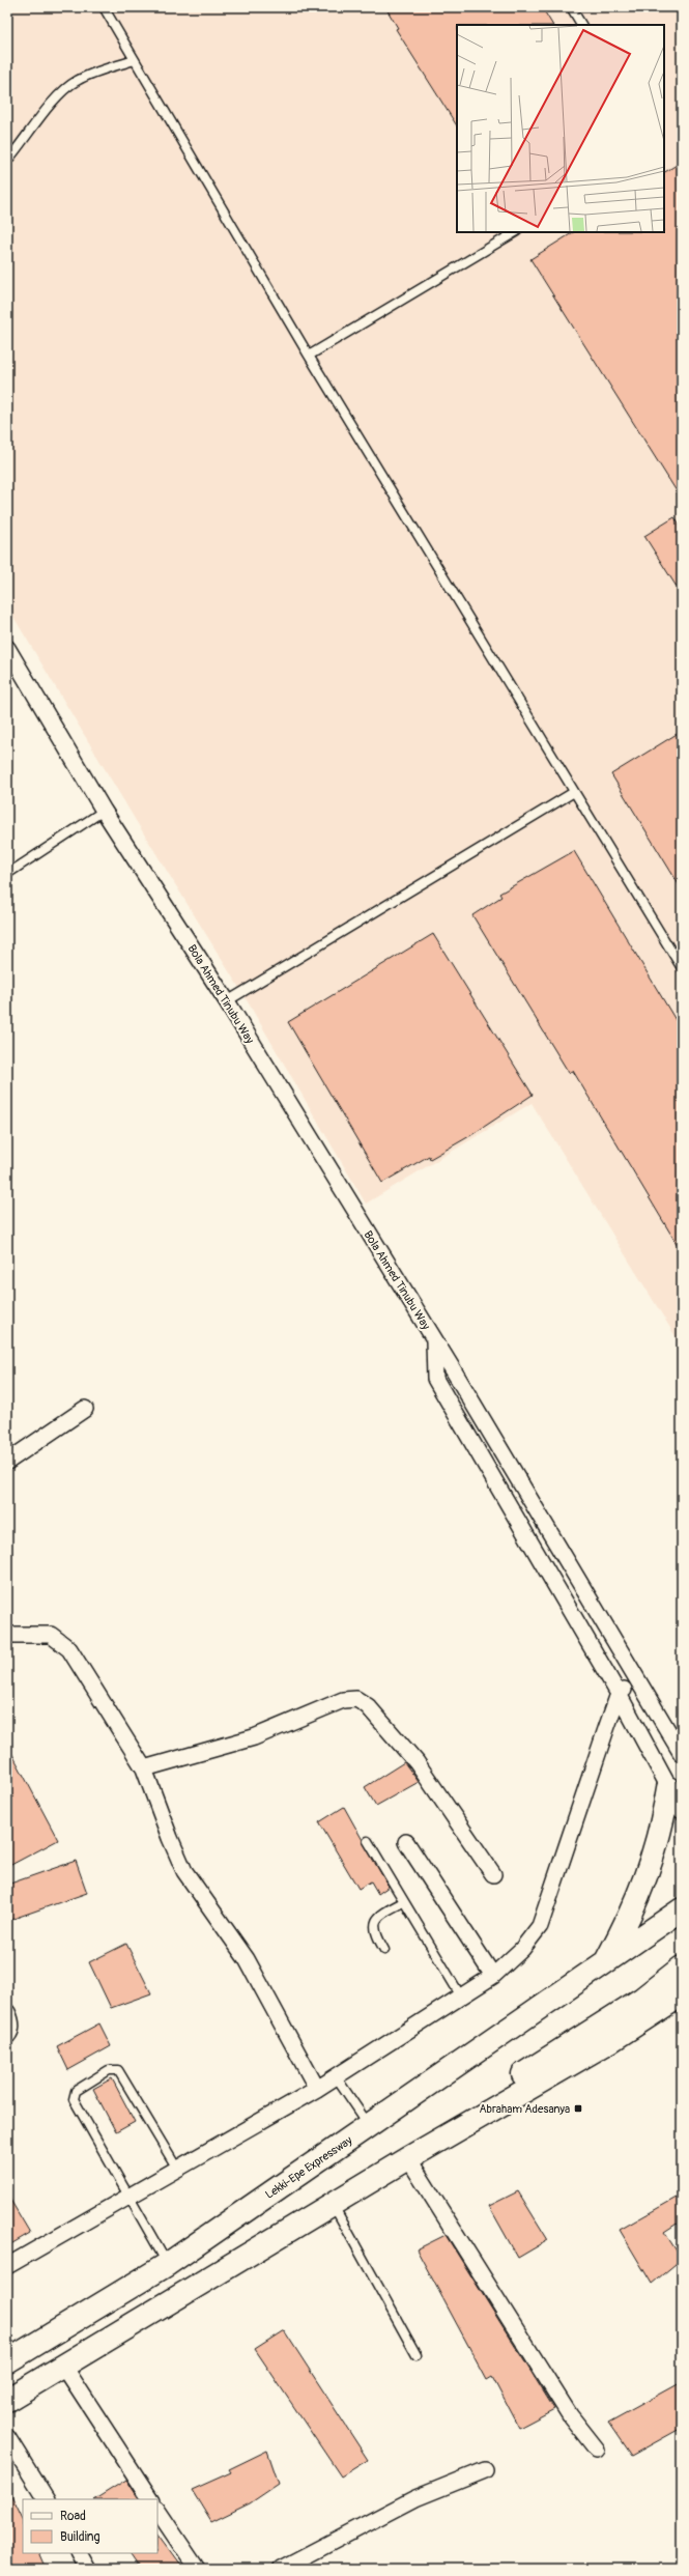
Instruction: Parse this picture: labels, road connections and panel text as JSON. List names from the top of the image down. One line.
{"streets":{"highway":["Lekki-Epe Expressway"],"street":["Bola Ahmed Tinubu Way"]},"places":{"transit":["Abraham Adesanya"]},"legend":["Road","Building"]}
